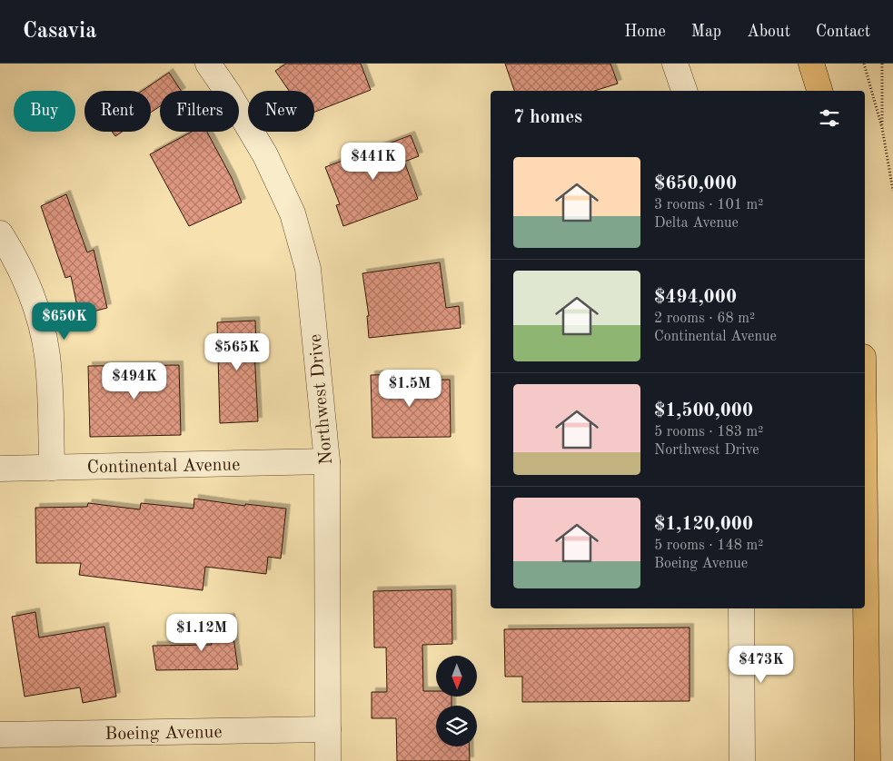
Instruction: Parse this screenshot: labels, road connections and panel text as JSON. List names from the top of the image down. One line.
{"streets":{"street":["Northwest Drive","Continental Avenue","Boeing Avenue"]},"crossings":[["Northwest Drive","Continental Avenue"],["Northwest Drive","Boeing Avenue"]],"north":"bottom","page":{"header":"Casavia","nav":["Home","Map","About","Contact"],"chip":["Buy","Rent","Filters","New"],"heading":"7 homes","price":["$441K","$650K","$565K","$494K","$1.5M","$1.12M","$473K"],"list":[{"name":"$650,000","note":"3 rooms · 101 m² · Delta Avenue"},{"name":"$494,000","note":"2 rooms · 68 m² · Continental Avenue"},{"name":"$1,500,000","note":"5 rooms · 183 m² · Northwest Drive"},{"name":"$1,120,000","note":"5 rooms · 148 m² · Boeing Avenue"}]}}
